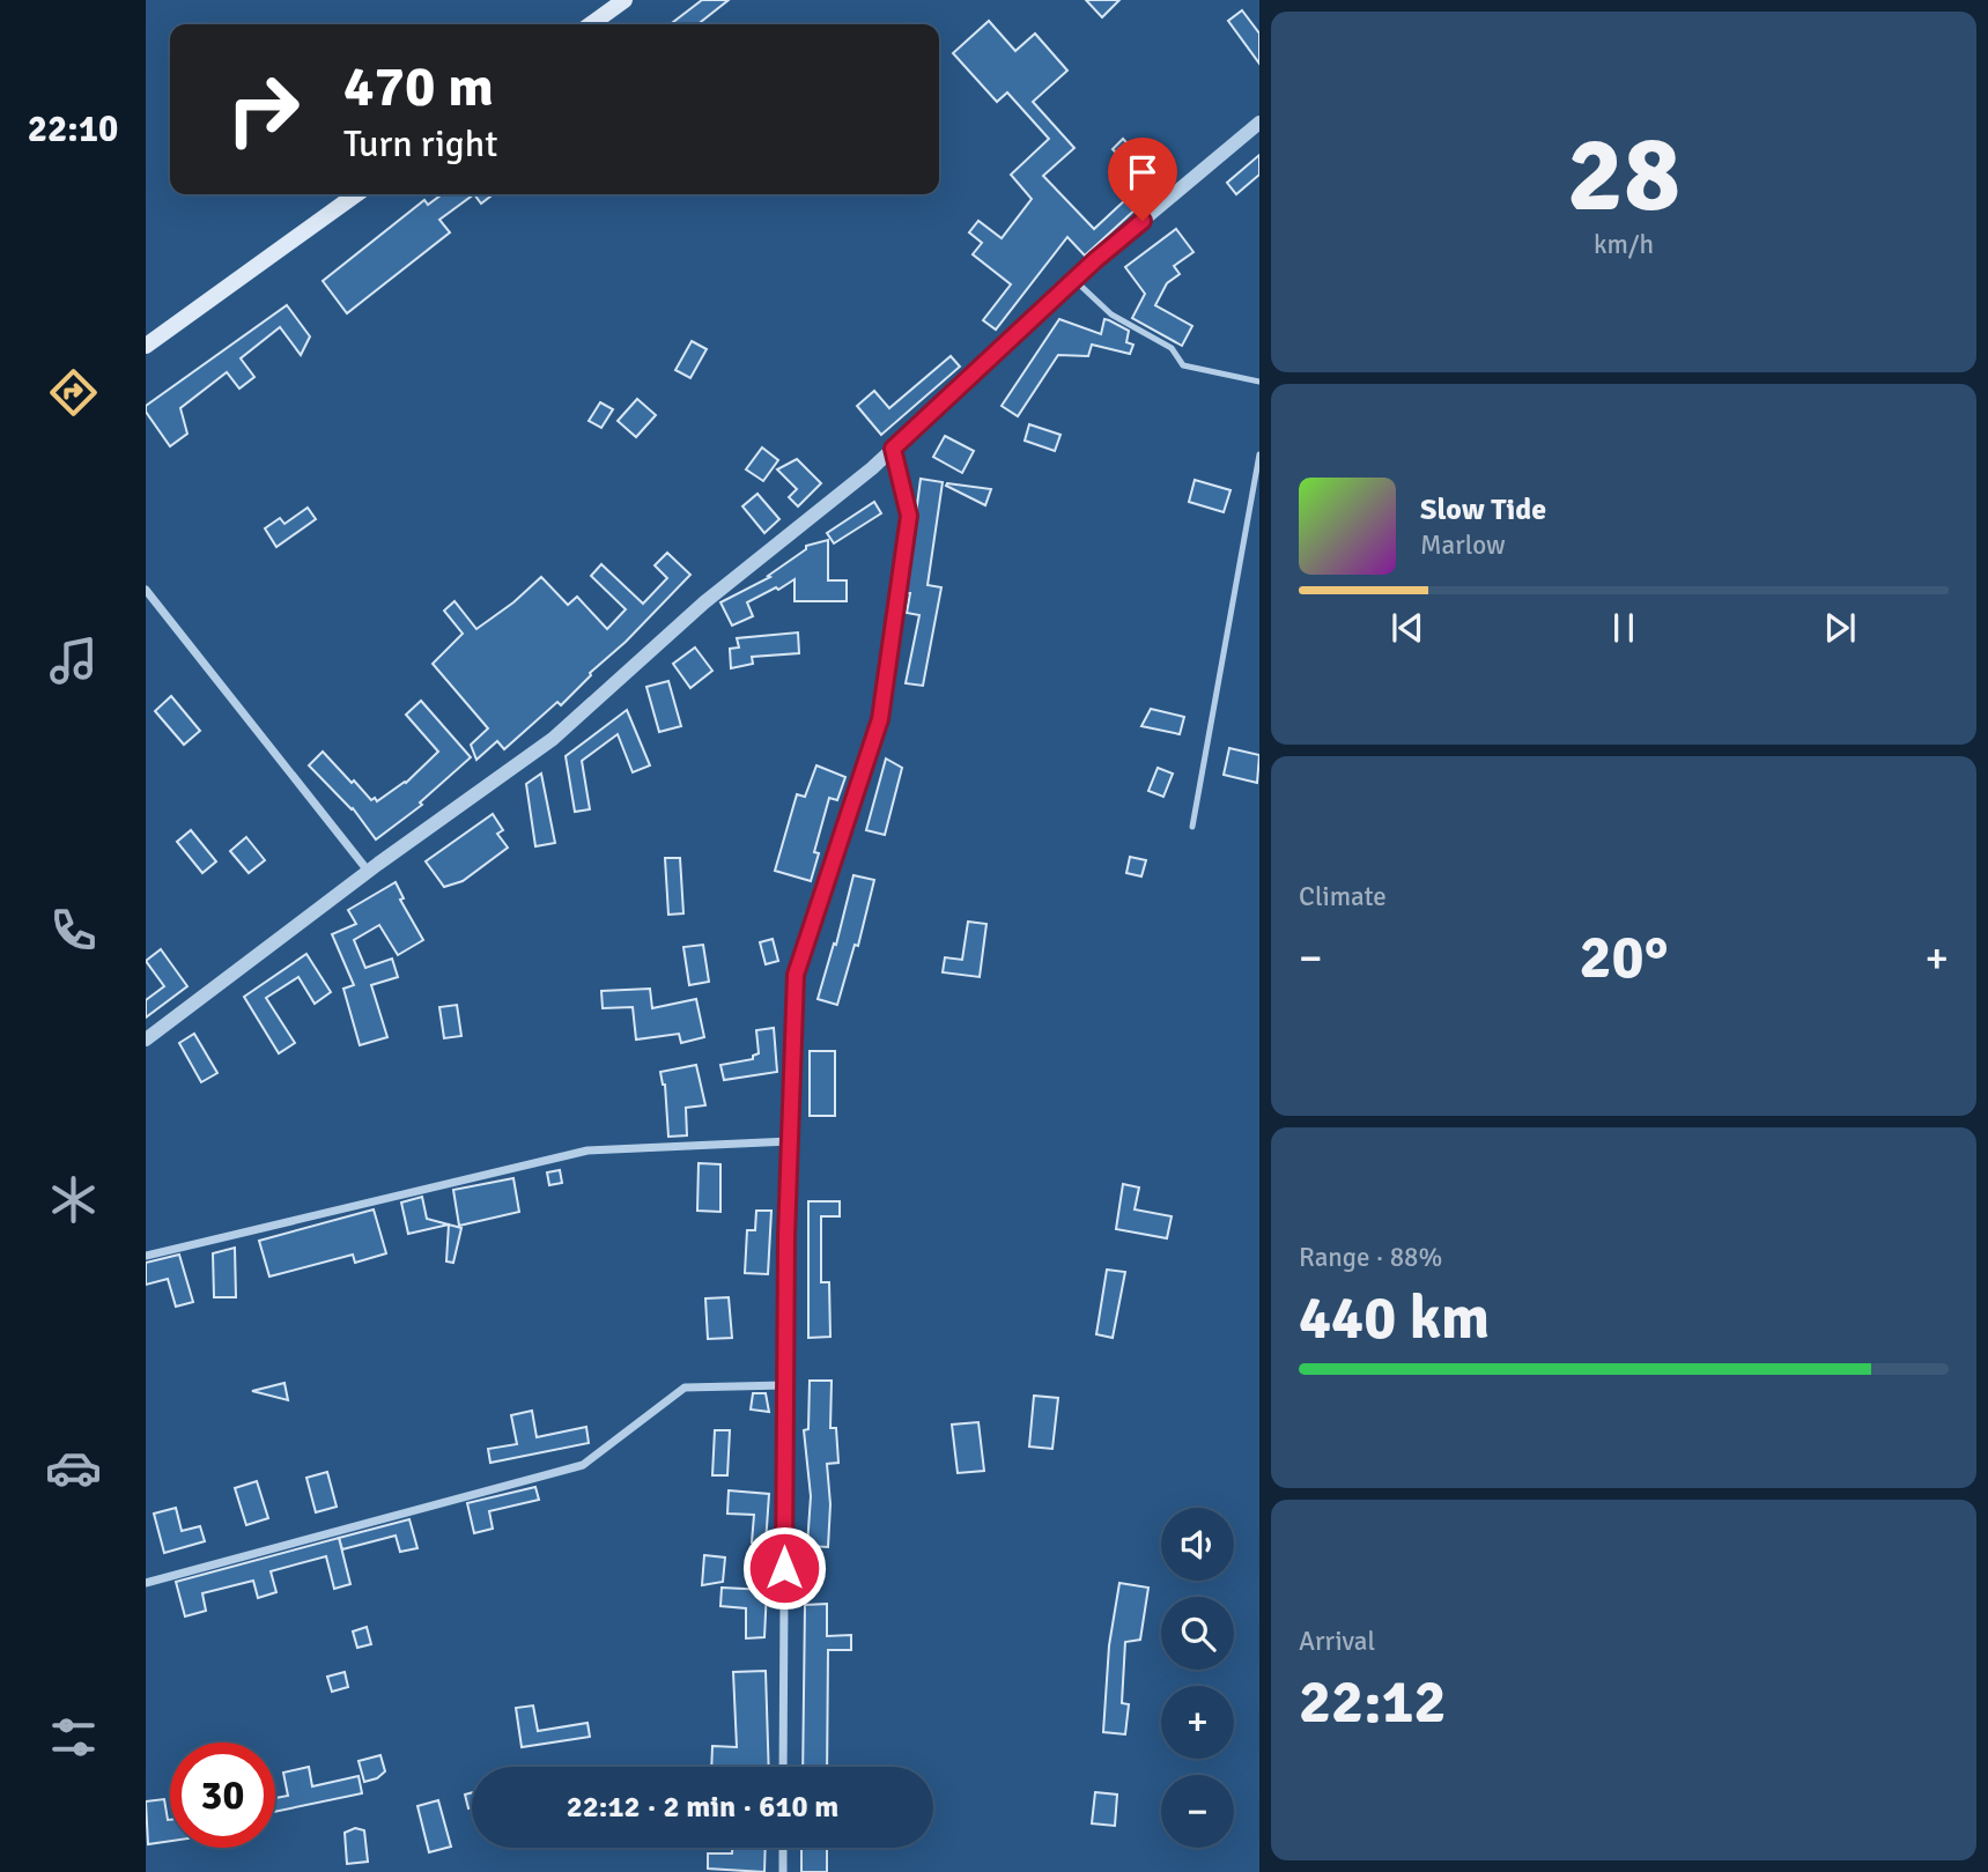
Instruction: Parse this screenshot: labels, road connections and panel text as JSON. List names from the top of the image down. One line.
{"page":{"tabs":"22:10","tile":[["28","km/h"],"Climate",["Range · 88%","440 km"],["Arrival","22:12"]],"turn":["470 m","Turn right"],"song":["Slow Tide","Marlow"],"heat":["−","20°","+"],"map_buttons":["+","−"],"limit":"30","trip":"22:12 · 2 min · 610 m"}}
